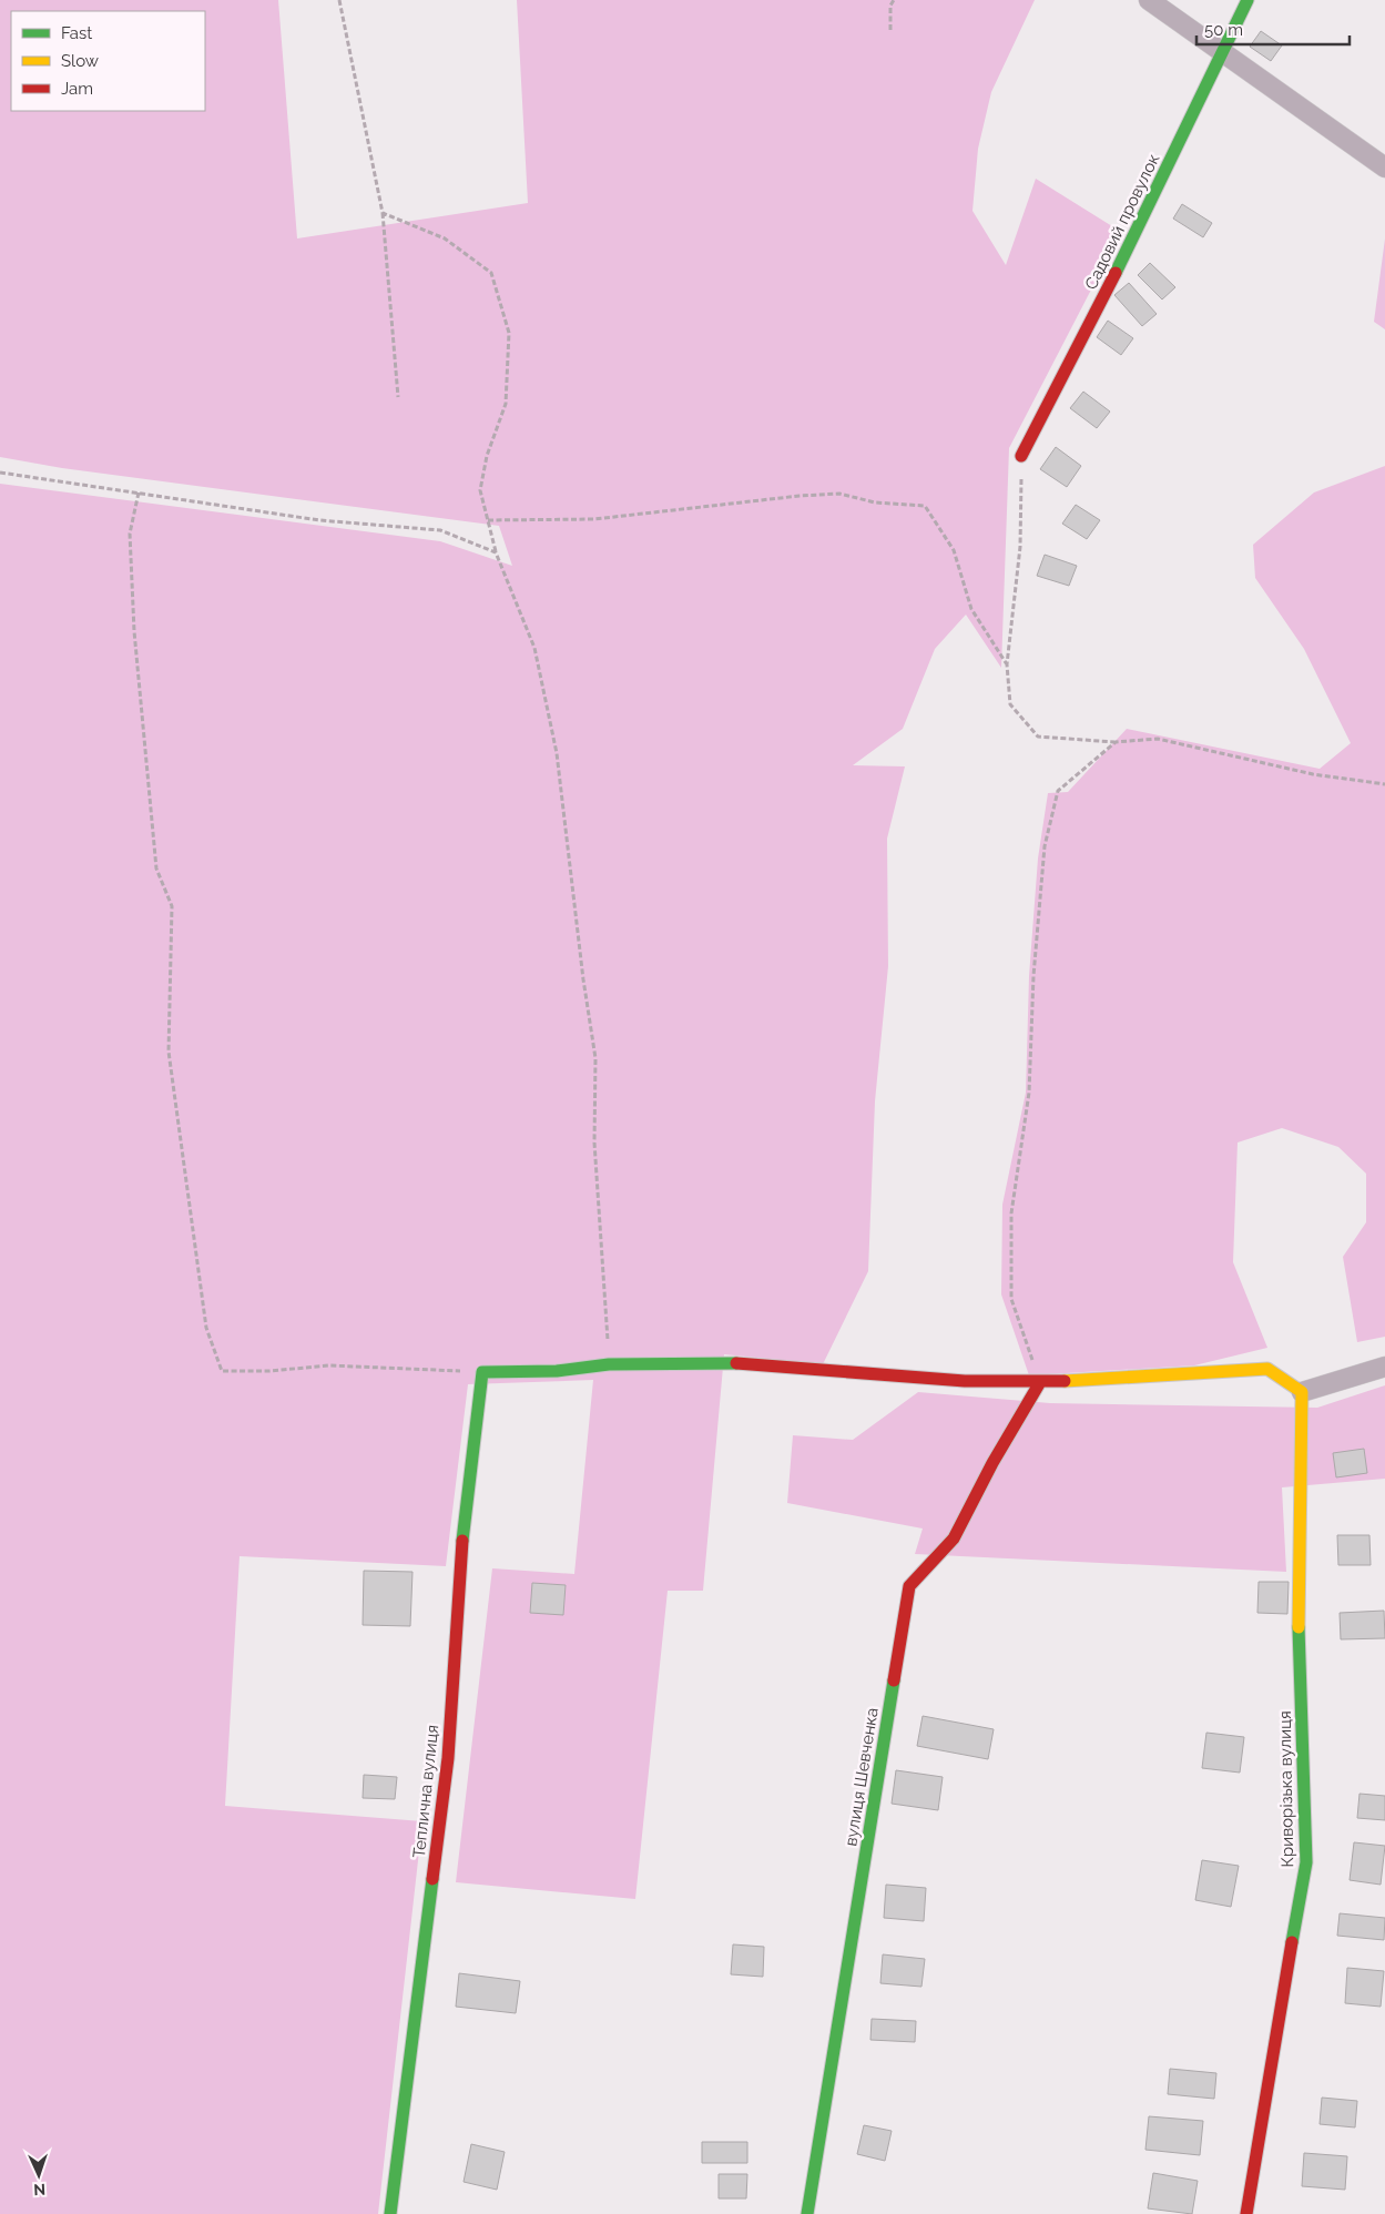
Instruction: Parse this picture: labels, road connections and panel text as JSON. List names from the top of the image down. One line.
{"streets":{"street":["Садовий провулок","вулиця Шевченка","Криворізька вулиця","Теплична вулиця"]},"legend":["Fast","Slow","Jam"],"scale_bar":"50 m","north":"bottom"}
